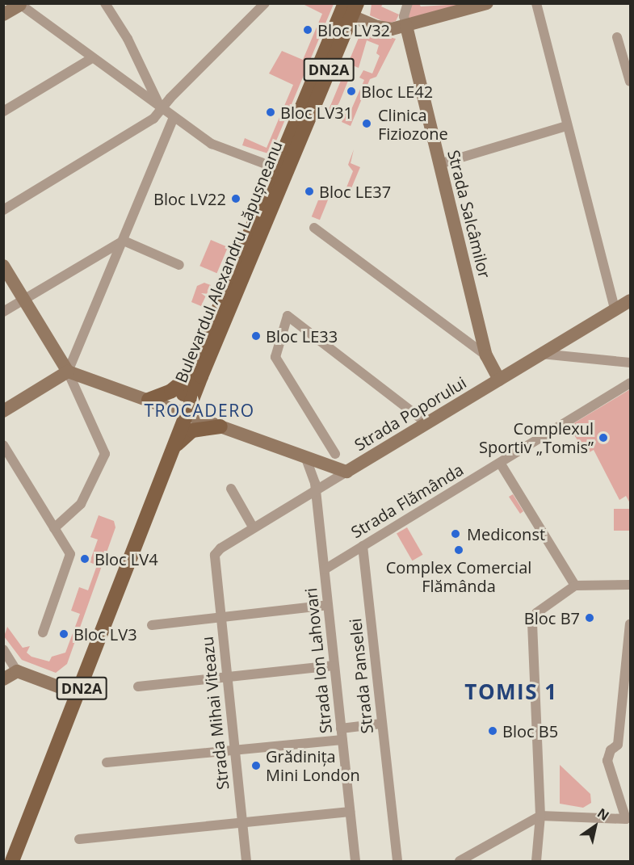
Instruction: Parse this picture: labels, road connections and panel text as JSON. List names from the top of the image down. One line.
{"streets":{"main road":["DN2A","Bulevardul Alexandru Lăpușneanu"],"street":["Strada Salcâmilor","Strada Poporului","Strada Flămânda","Strada Ion Lahovari","Strada Panselei","Strada Mihai Viteazu"]},"crossings":[["Strada Salcâmilor","Strada Poporului"],["Strada Poporului","Strada Ion Lahovari"],["Strada Poporului","Strada Mihai Viteazu"],["Strada Flămânda","Strada Ion Lahovari"],["Strada Flămânda","Strada Panselei"]],"districts":["TROCADERO","TOMIS 1"],"places":["Bloc LV32","Bloc LE42","Bloc LV31","Clinica Fiziozone","Bloc LE37","Bloc LV22","Bloc LE33","Complexul Sportiv „Tomis”","Mediconst","Complex Comercial Flămânda","Bloc LV4","Bloc B7","Bloc LV3","Bloc B5","Grădinița Mini London"],"north":"top right"}
